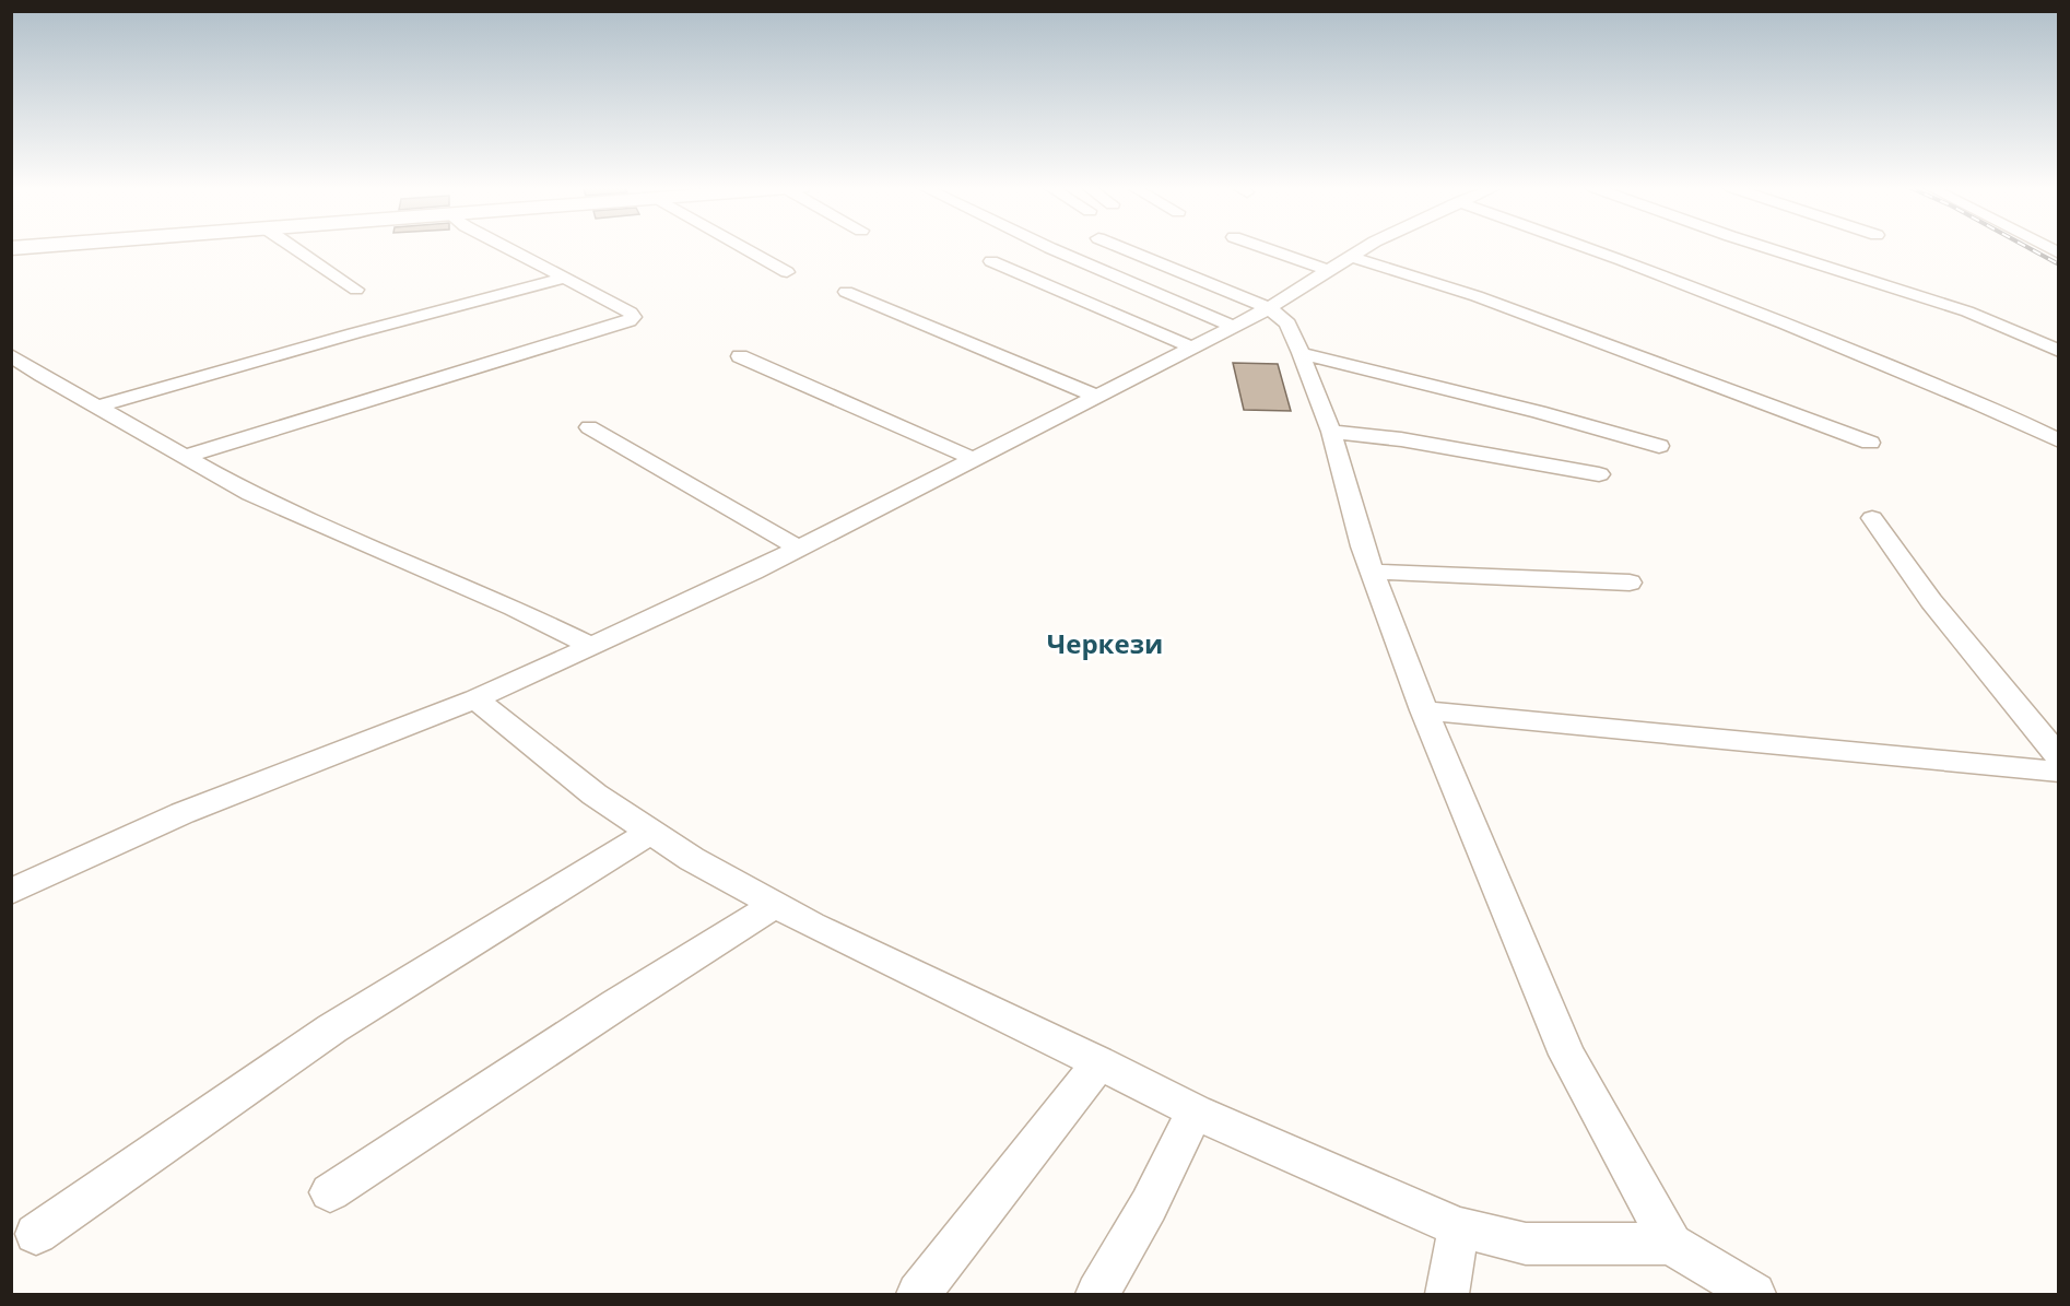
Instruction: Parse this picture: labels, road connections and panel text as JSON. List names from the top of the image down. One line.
{"districts":["Черкези"]}
